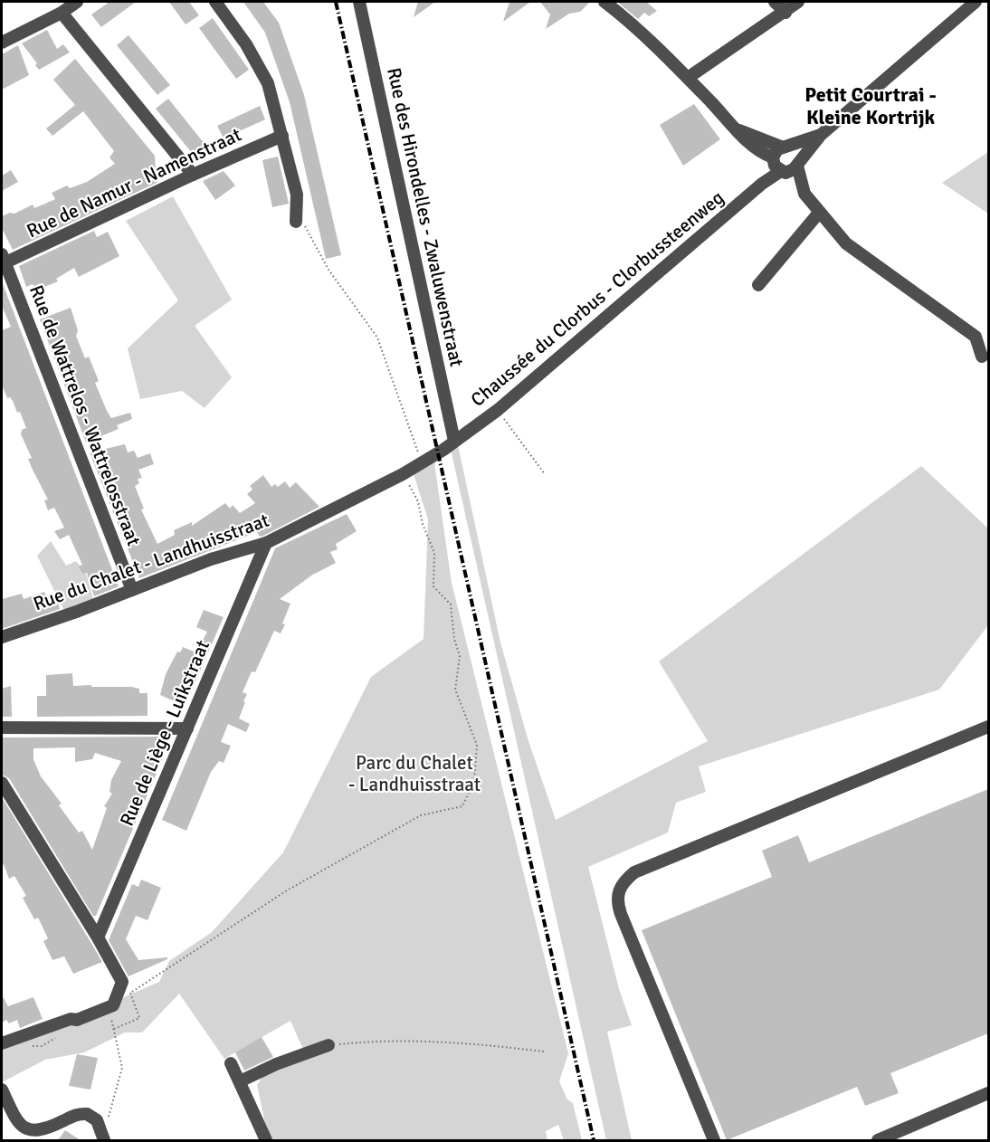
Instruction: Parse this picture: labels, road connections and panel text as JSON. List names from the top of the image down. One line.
{"streets":{"street":["Rue de Namur - Namenstraat","Rue des Hirondelles - Zwaluwenstraat","Chaussée du Clorbus - Clorbussteenweg","Rue de Wattrelos - Wattrelosstraat","Rue du Chalet - Landhuisstraat","Rue de Liège - Luikstraat"]},"crossings":[["Rue de Namur - Namenstraat","Rue de Wattrelos - Wattrelosstraat"],["Rue des Hirondelles - Zwaluwenstraat","Chaussée du Clorbus - Clorbussteenweg"],["Rue des Hirondelles - Zwaluwenstraat","Rue du Chalet - Landhuisstraat"],["Chaussée du Clorbus - Clorbussteenweg","Rue du Chalet - Landhuisstraat"],["Rue de Wattrelos - Wattrelosstraat","Rue du Chalet - Landhuisstraat"],["Rue du Chalet - Landhuisstraat","Rue de Liège - Luikstraat"]],"districts":["Petit Courtrai - Kleine Kortrijk"],"parks":["Parc du Chalet - Landhuisstraat"]}
